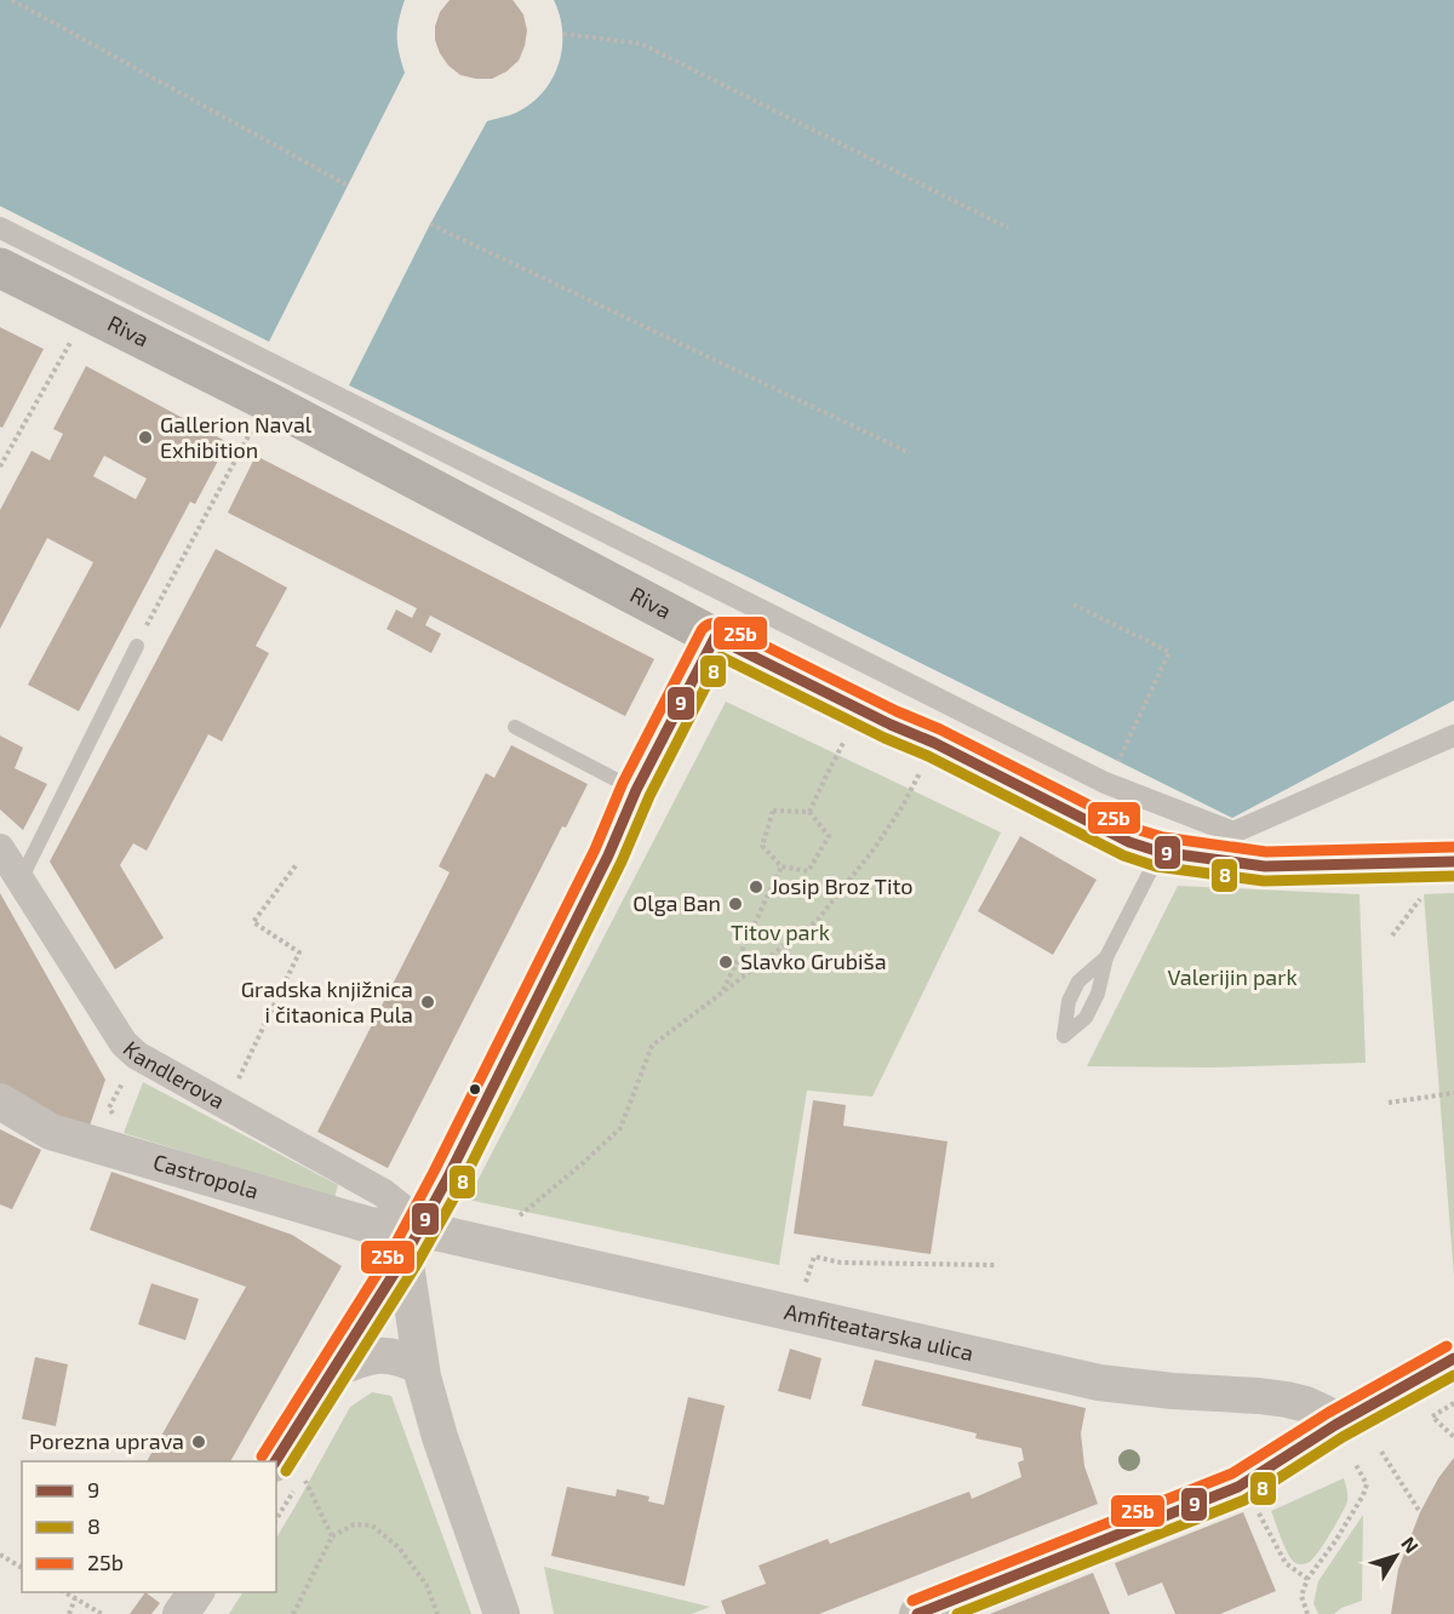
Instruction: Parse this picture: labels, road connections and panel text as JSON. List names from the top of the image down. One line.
{"streets":{"main road":["Riva"],"street":["Kandlerova","Castropola","Amfiteatarska ulica"]},"crossings":[["Kandlerova","Castropola"],["Kandlerova","Amfiteatarska ulica"],["Castropola","Amfiteatarska ulica"]],"parks":["Titov park","Valerijin park"],"places":["Gallerion Naval Exhibition","Josip Broz Tito","Olga Ban","Slavko Grubiša","Gradska knjižnica i čitaonica Pula","Porezna uprava"],"lines":["transit line 25b","transit line 9","transit line 8"],"legend":["9","8","25b"],"north":"top right"}
